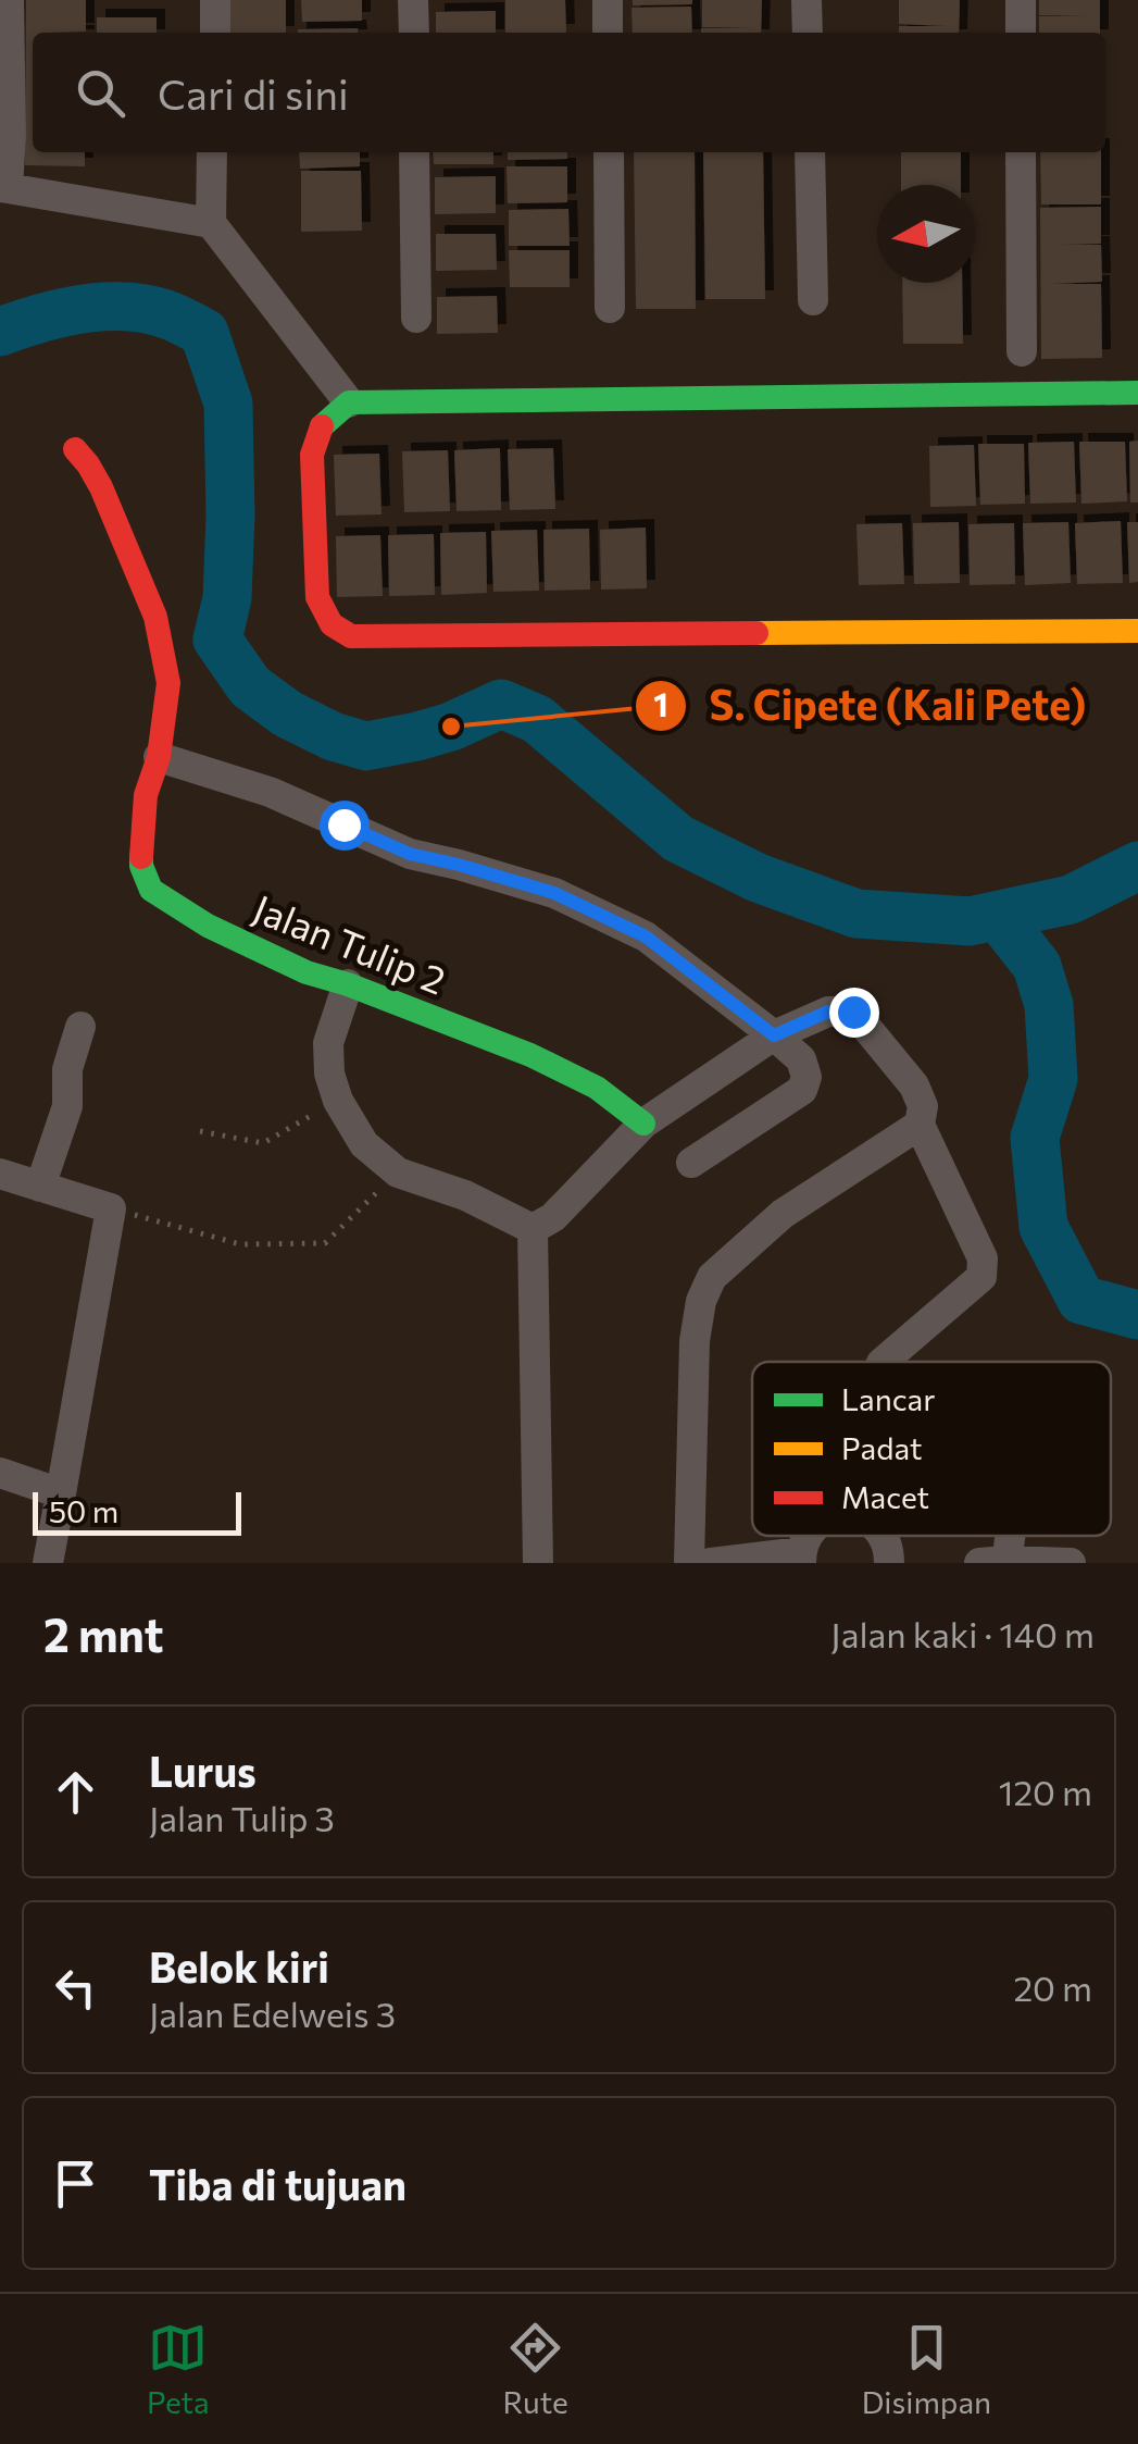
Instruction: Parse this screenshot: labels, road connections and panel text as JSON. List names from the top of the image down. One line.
{"streets":{"street":["Jalan Tulip 2"]},"places":["S. Cipete (Kali Pete)"],"legend":["Lancar","Padat","Macet"],"scale_bar":"50 m","north":"left","page":{"search":"Cari di sini","scale":"50 m","heading":["2 mnt","Jalan kaki · 140 m"],"list":[["Lurus","Jalan Tulip 3","120 m"],["Belok kiri","Jalan Edelweis 3","20 m"],"Tiba di tujuan"],"nav":["Peta","Rute","Disimpan"]}}
